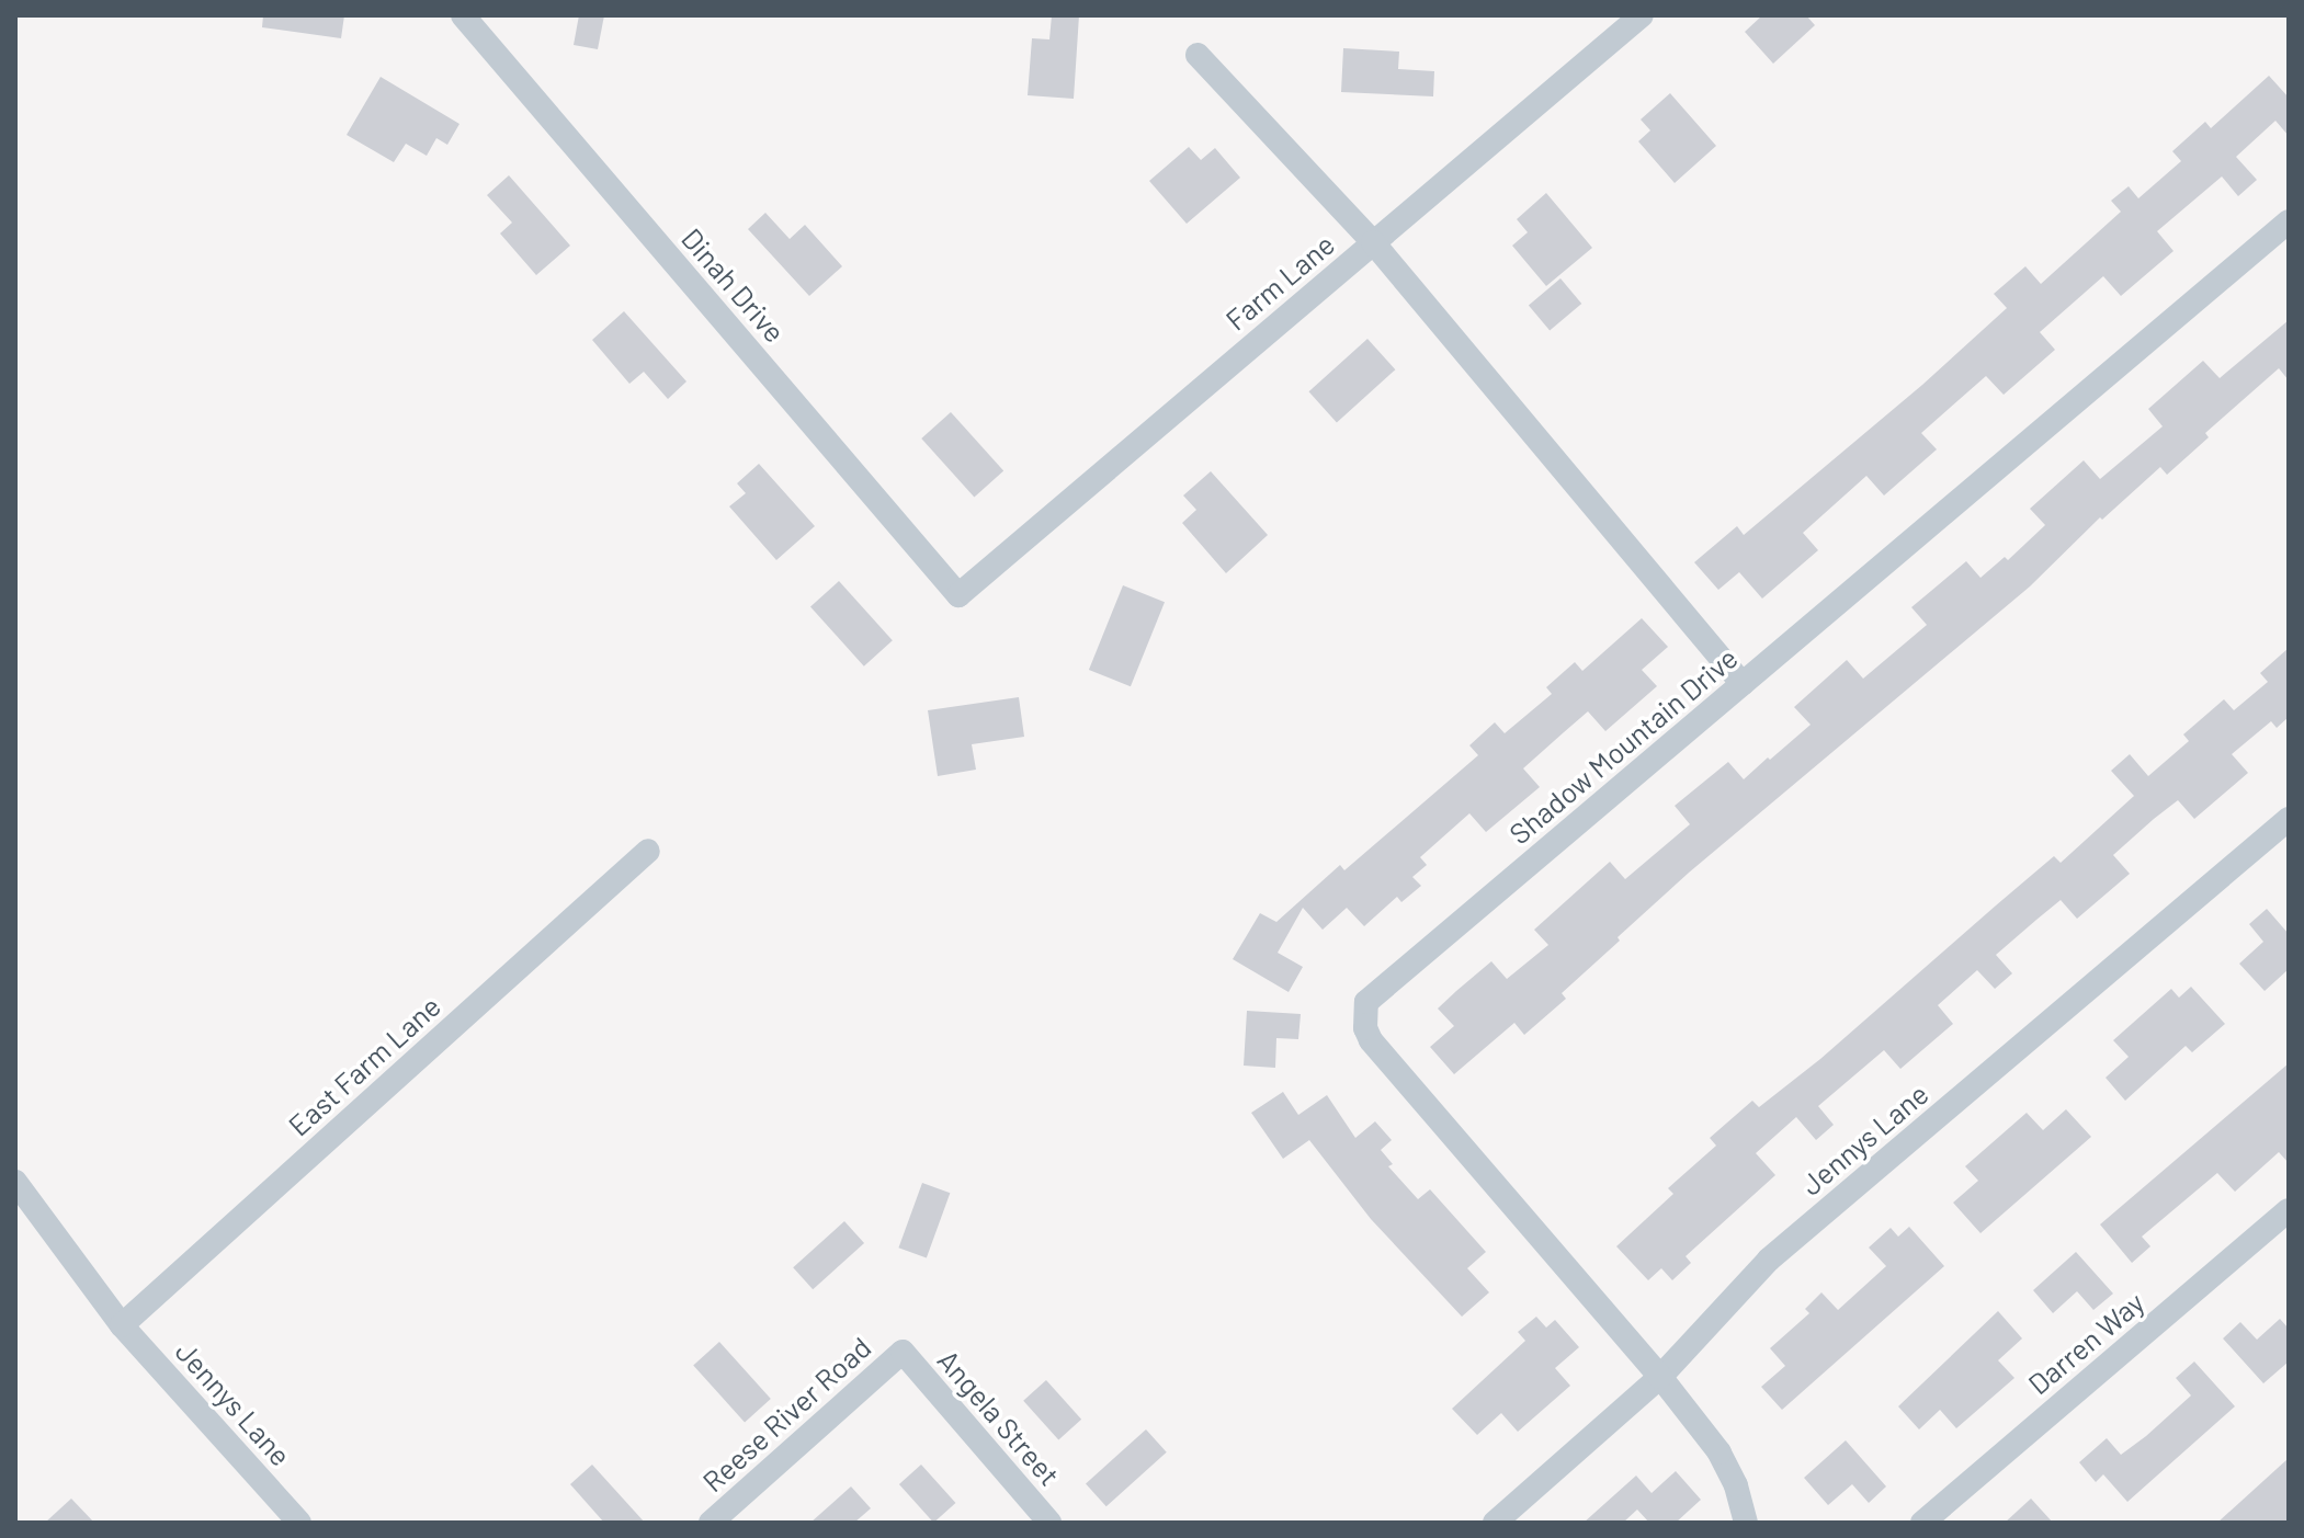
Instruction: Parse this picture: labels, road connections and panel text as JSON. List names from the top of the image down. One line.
{"streets":{"street":["Farm Lane","Dinah Drive","Shadow Mountain Drive","East Farm Lane","Jennys Lane","Darren Way","Reese River Road","Angela Street"]},"crossings":[["Farm Lane","Dinah Drive"],["Shadow Mountain Drive","Jennys Lane"],["East Farm Lane","Jennys Lane"],["Reese River Road","Angela Street"]]}
